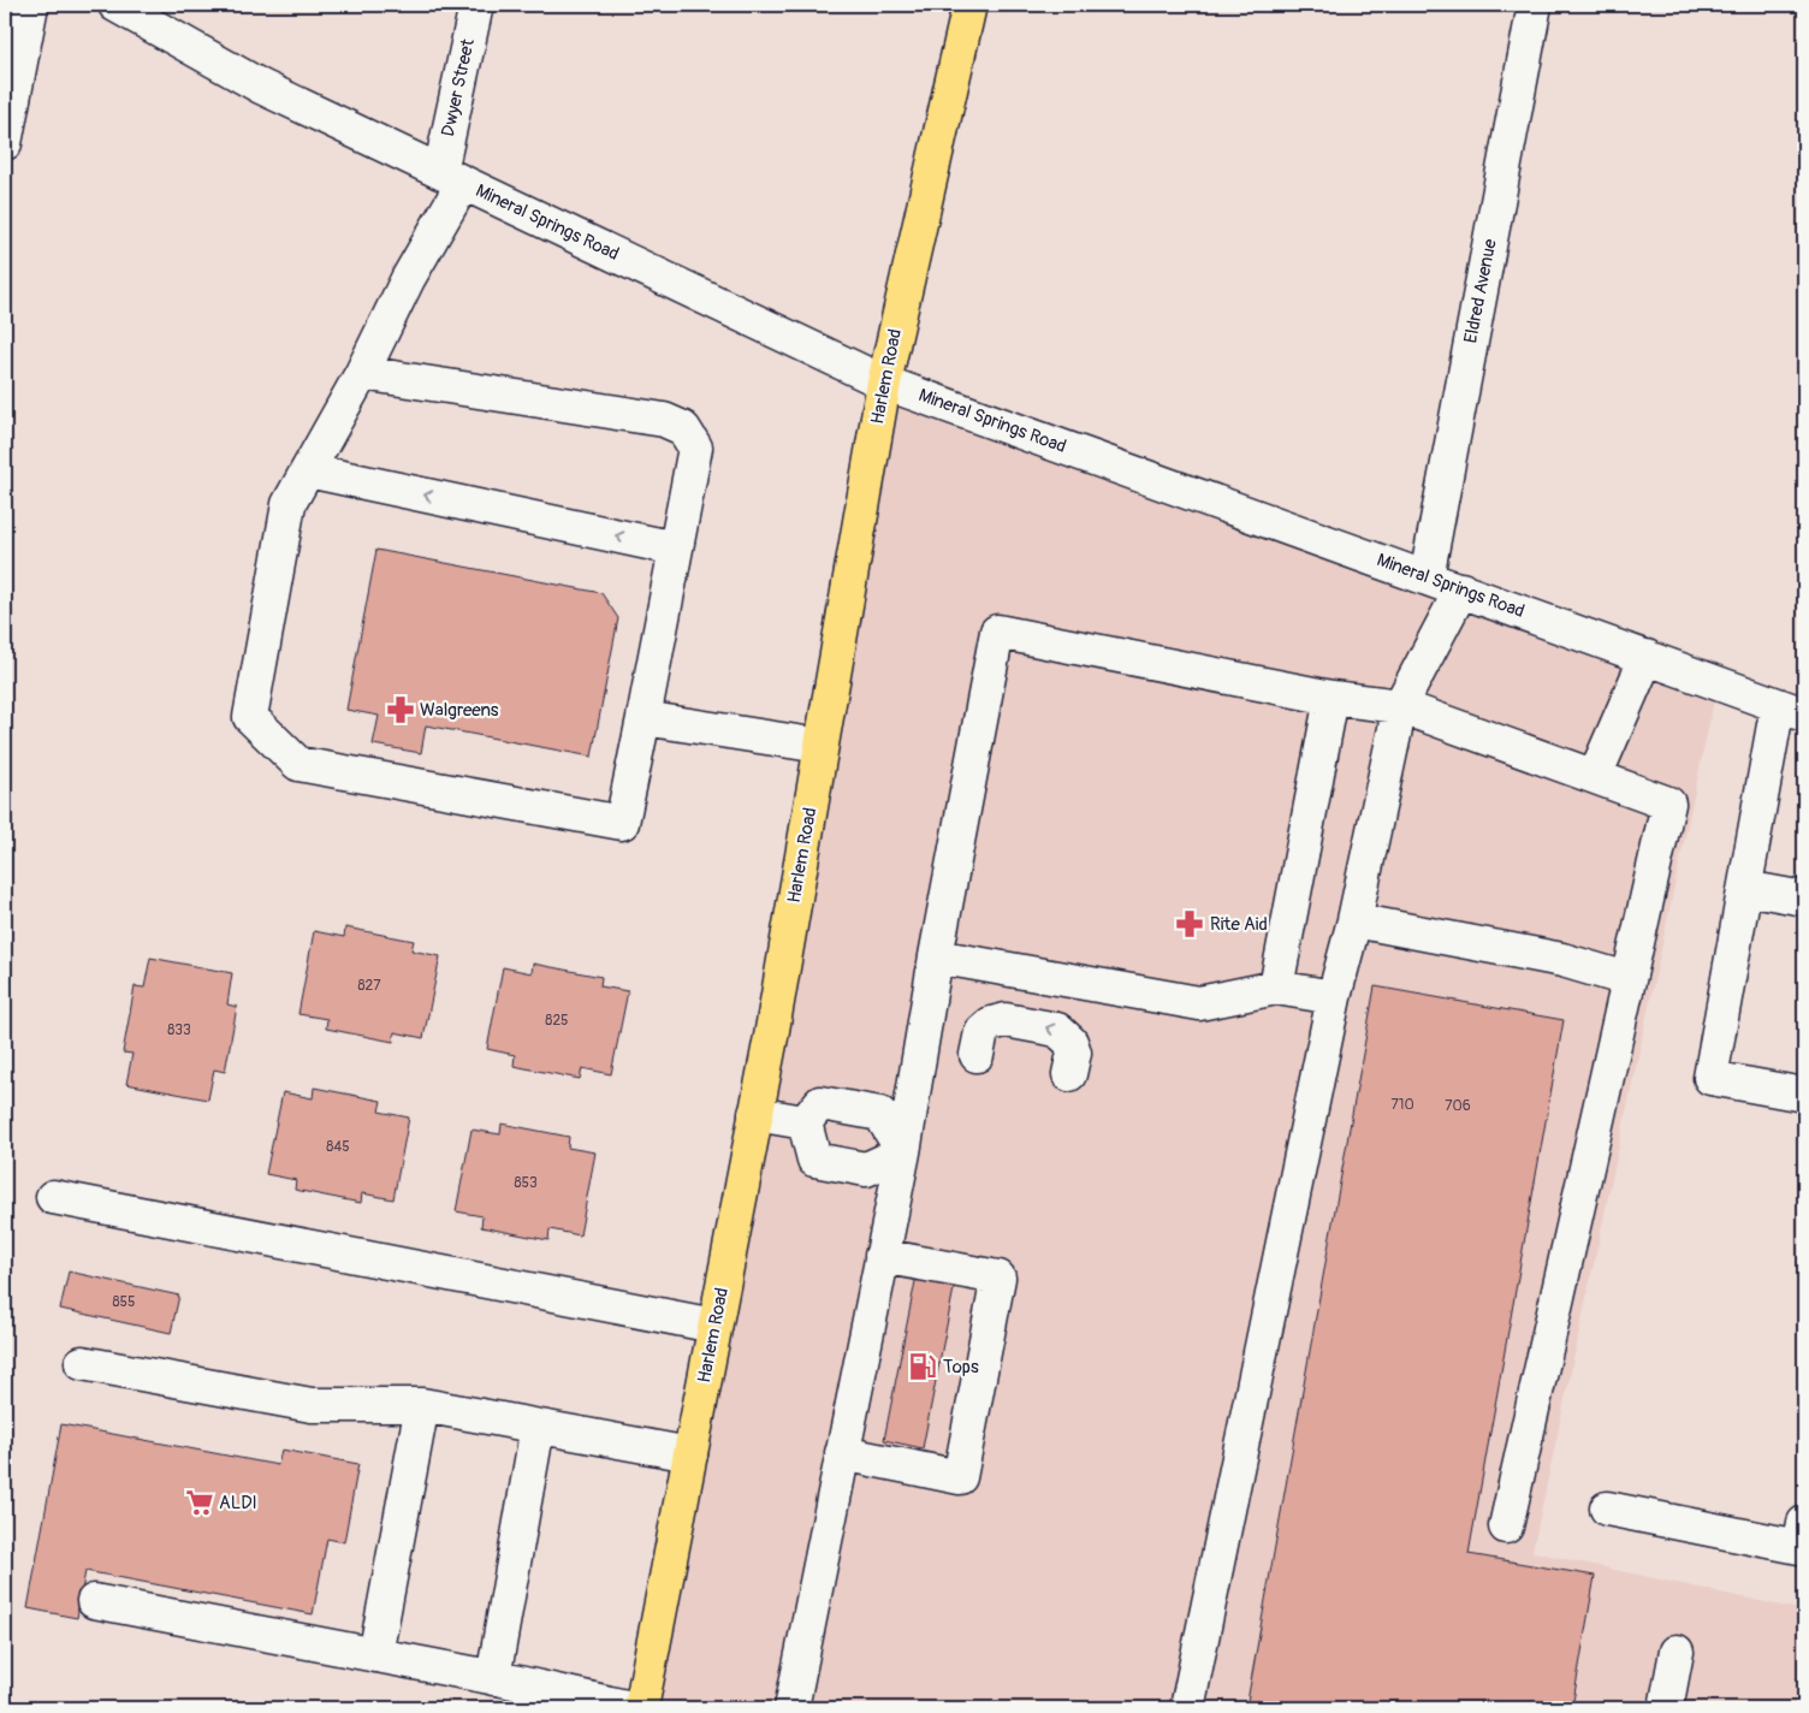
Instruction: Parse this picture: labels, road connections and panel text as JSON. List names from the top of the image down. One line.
{"streets":{"main road":["Harlem Road"],"street":["Dwyer Street","Mineral Springs Road","Eldred Avenue"]},"crossings":[["Dwyer Street","Mineral Springs Road"],["Mineral Springs Road","Eldred Avenue"],["Mineral Springs Road","Harlem Road"]],"places":{"pharmacy":["Walgreens","Rite Aid"],"fuel station":["Tops"],"supermarket":["ALDI"]},"house_numbers":["827","825","833","710","706","845","853","855"]}
